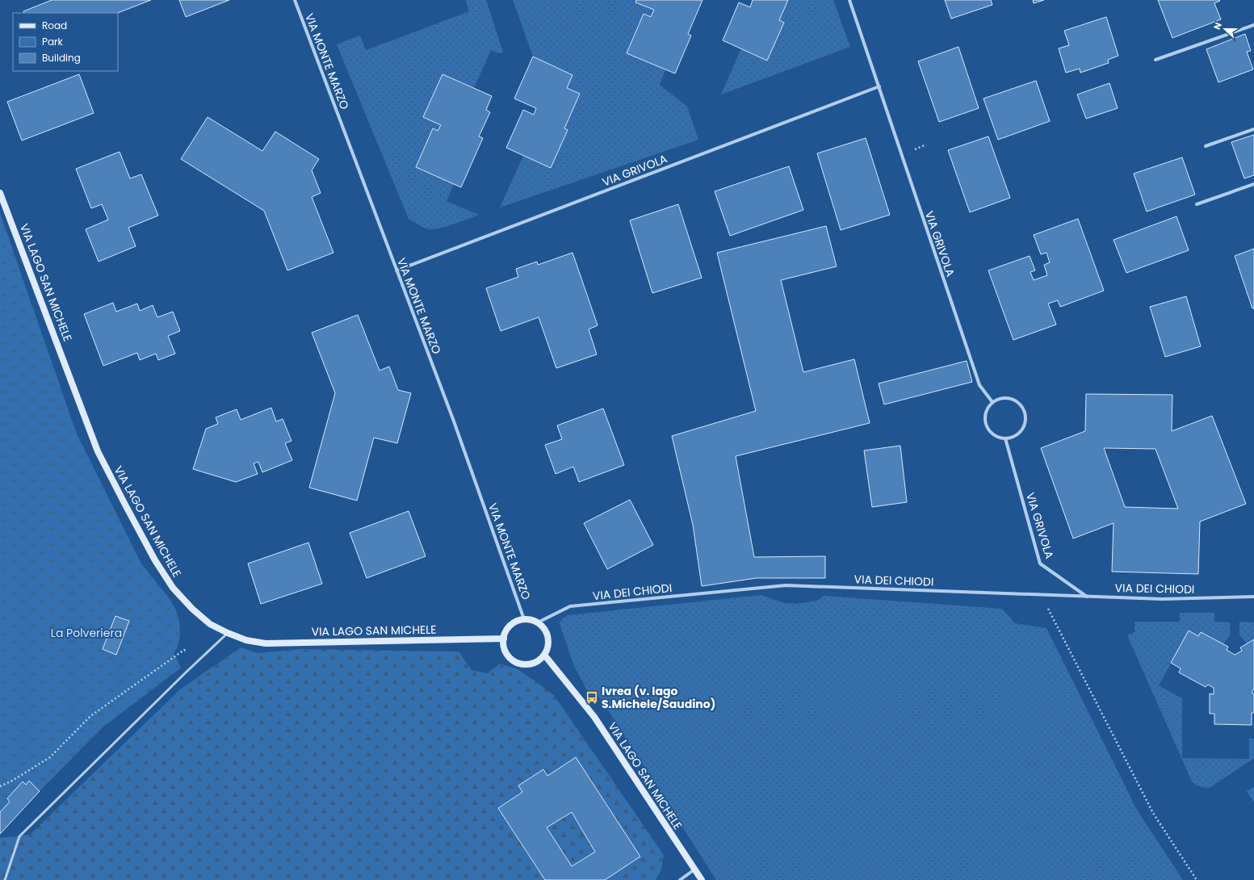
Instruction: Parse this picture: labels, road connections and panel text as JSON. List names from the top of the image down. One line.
{"streets":{"main road":["VIA LAGO SAN MICHELE"],"street":["VIA MONTE MARZO","VIA GRIVOLA","VIA DEI CHIODI"]},"crossings":[["VIA MONTE MARZO","VIA GRIVOLA"],["VIA MONTE MARZO","VIA LAGO SAN MICHELE"],["VIA MONTE MARZO","VIA DEI CHIODI"],["VIA GRIVOLA","VIA DEI CHIODI"],["VIA LAGO SAN MICHELE","VIA DEI CHIODI"]],"parks":["La Polveriera"],"places":{"bus stop":["Ivrea (v. lago S.Michele/Saudino)"]},"legend":["Road","Park","Building"],"north":"left"}
